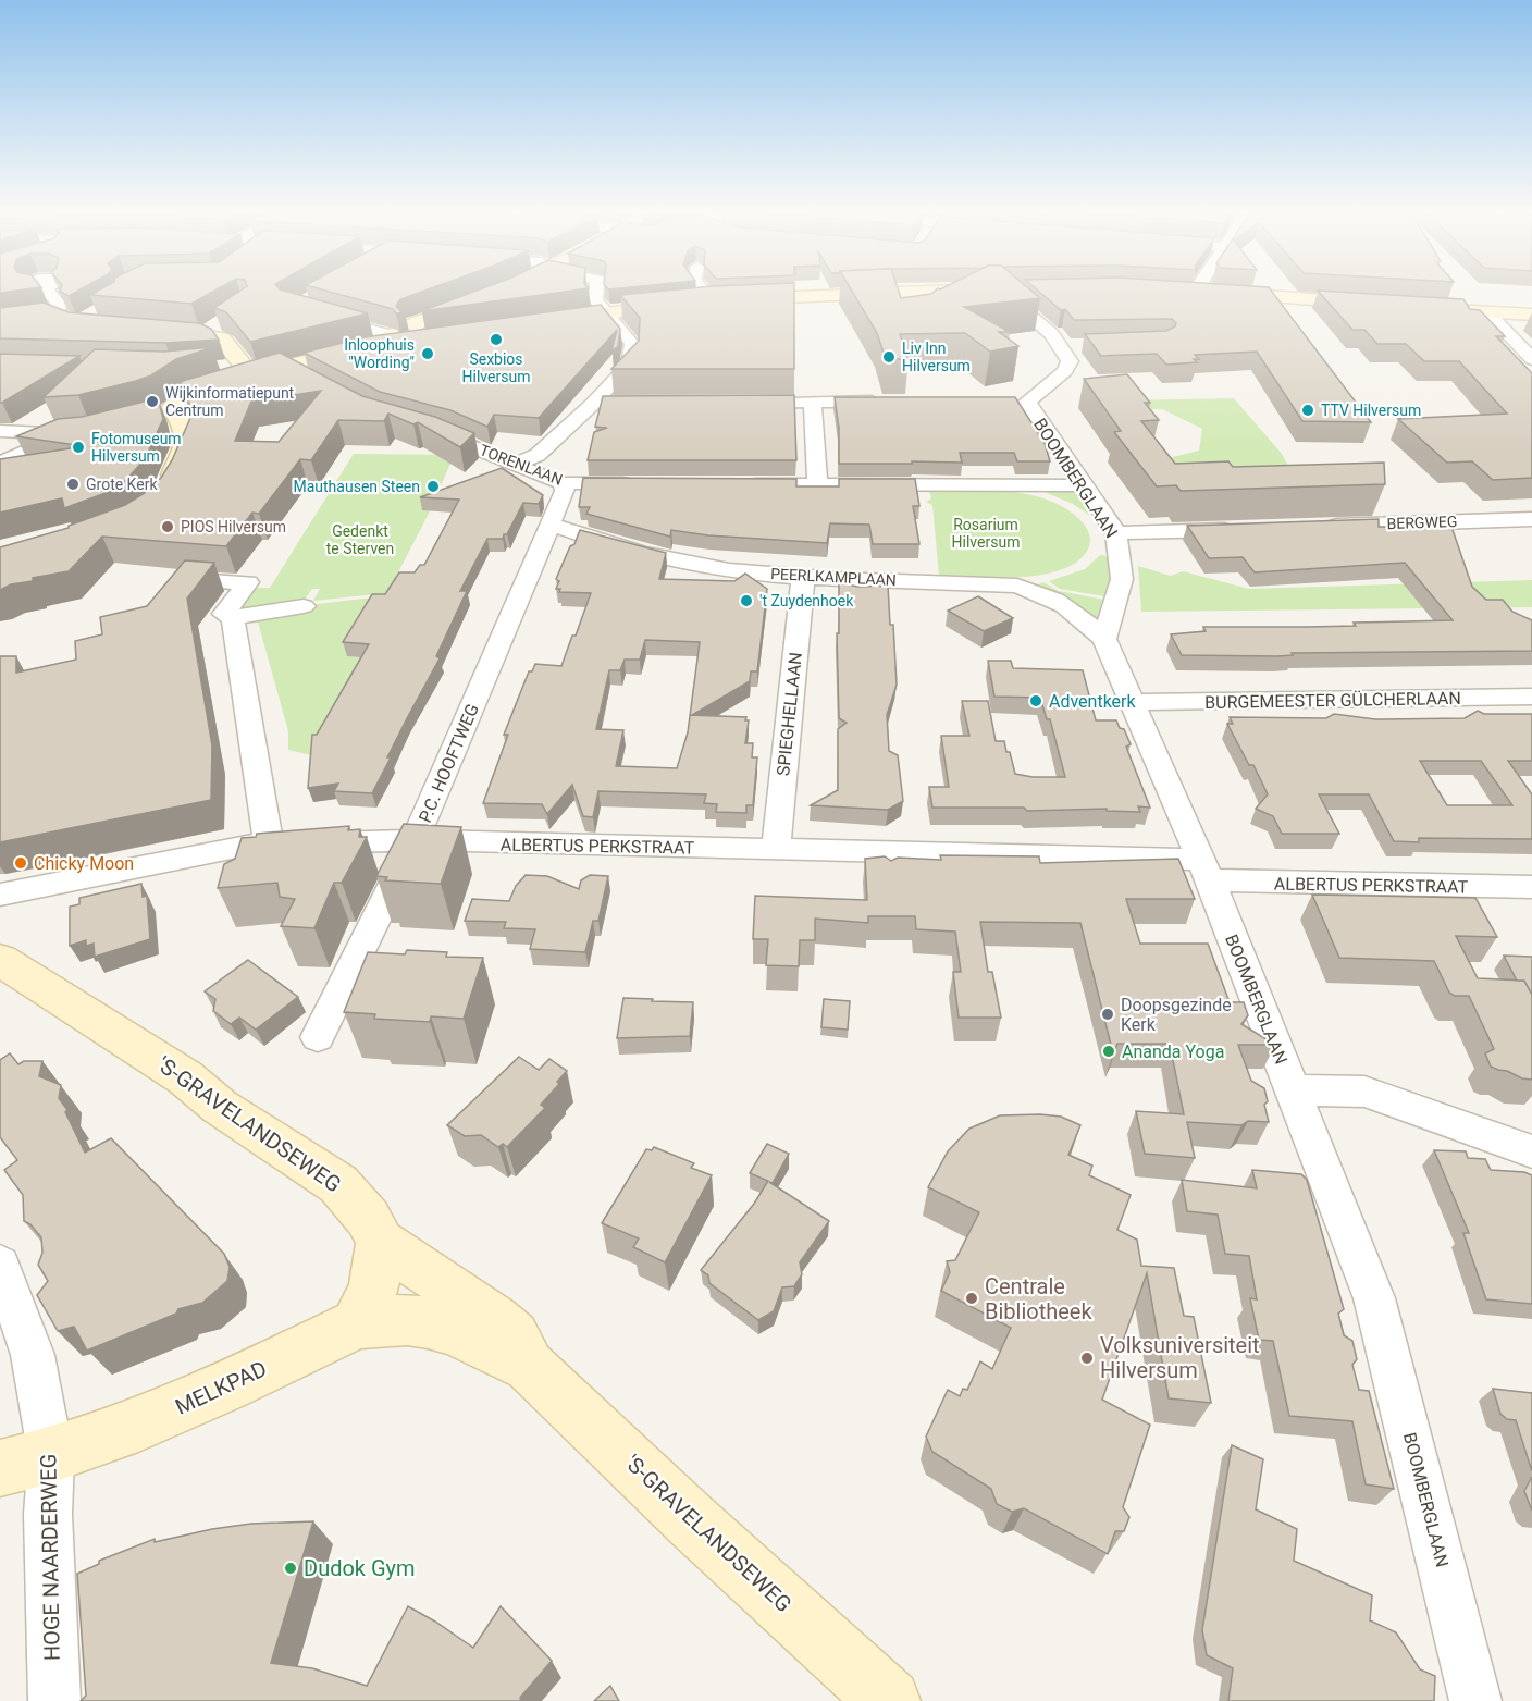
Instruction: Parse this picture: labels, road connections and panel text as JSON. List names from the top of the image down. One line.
{"streets":{"street":["TORENLAAN","BOOMBERGLAAN","BERGWEG","PEERLKAMPLAAN","BURGEMEESTER GÜLCHERLAAN","SPIEGHELLAAN","P.C. HOOFTWEG","ALBERTUS PERKSTRAAT","'S-GRAVELANDSEWEG","MELKPAD","HOGE NAARDERWEG"]},"crossings":[["TORENLAAN","P.C. HOOFTWEG"],["BOOMBERGLAAN","PEERLKAMPLAAN"],["BOOMBERGLAAN","BURGEMEESTER GÜLCHERLAAN"],["BOOMBERGLAAN","ALBERTUS PERKSTRAAT"],["PEERLKAMPLAAN","SPIEGHELLAAN"],["PEERLKAMPLAAN","P.C. HOOFTWEG"],["SPIEGHELLAAN","ALBERTUS PERKSTRAAT"],["P.C. HOOFTWEG","ALBERTUS PERKSTRAAT"],["'S-GRAVELANDSEWEG","MELKPAD"],["MELKPAD","HOGE NAARDERWEG"]],"parks":["Rosarium Hilversum","Gedenkt te Sterven"],"places":["Sexbios Hilversum","Inloophuis \"Wording\"","Liv Inn Hilversum","Wijkinformatiepunt Centrum","TTV Hilversum","Fotomuseum Hilversum","Grote Kerk","Mauthausen Steen","PIOS Hilversum","'t Zuydenhoek","Adventkerk","Chicky Moon","Doopsgezinde Kerk","Ananda Yoga","Centrale Bibliotheek","Volksuniversiteit Hilversum","Dudok Gym"]}
